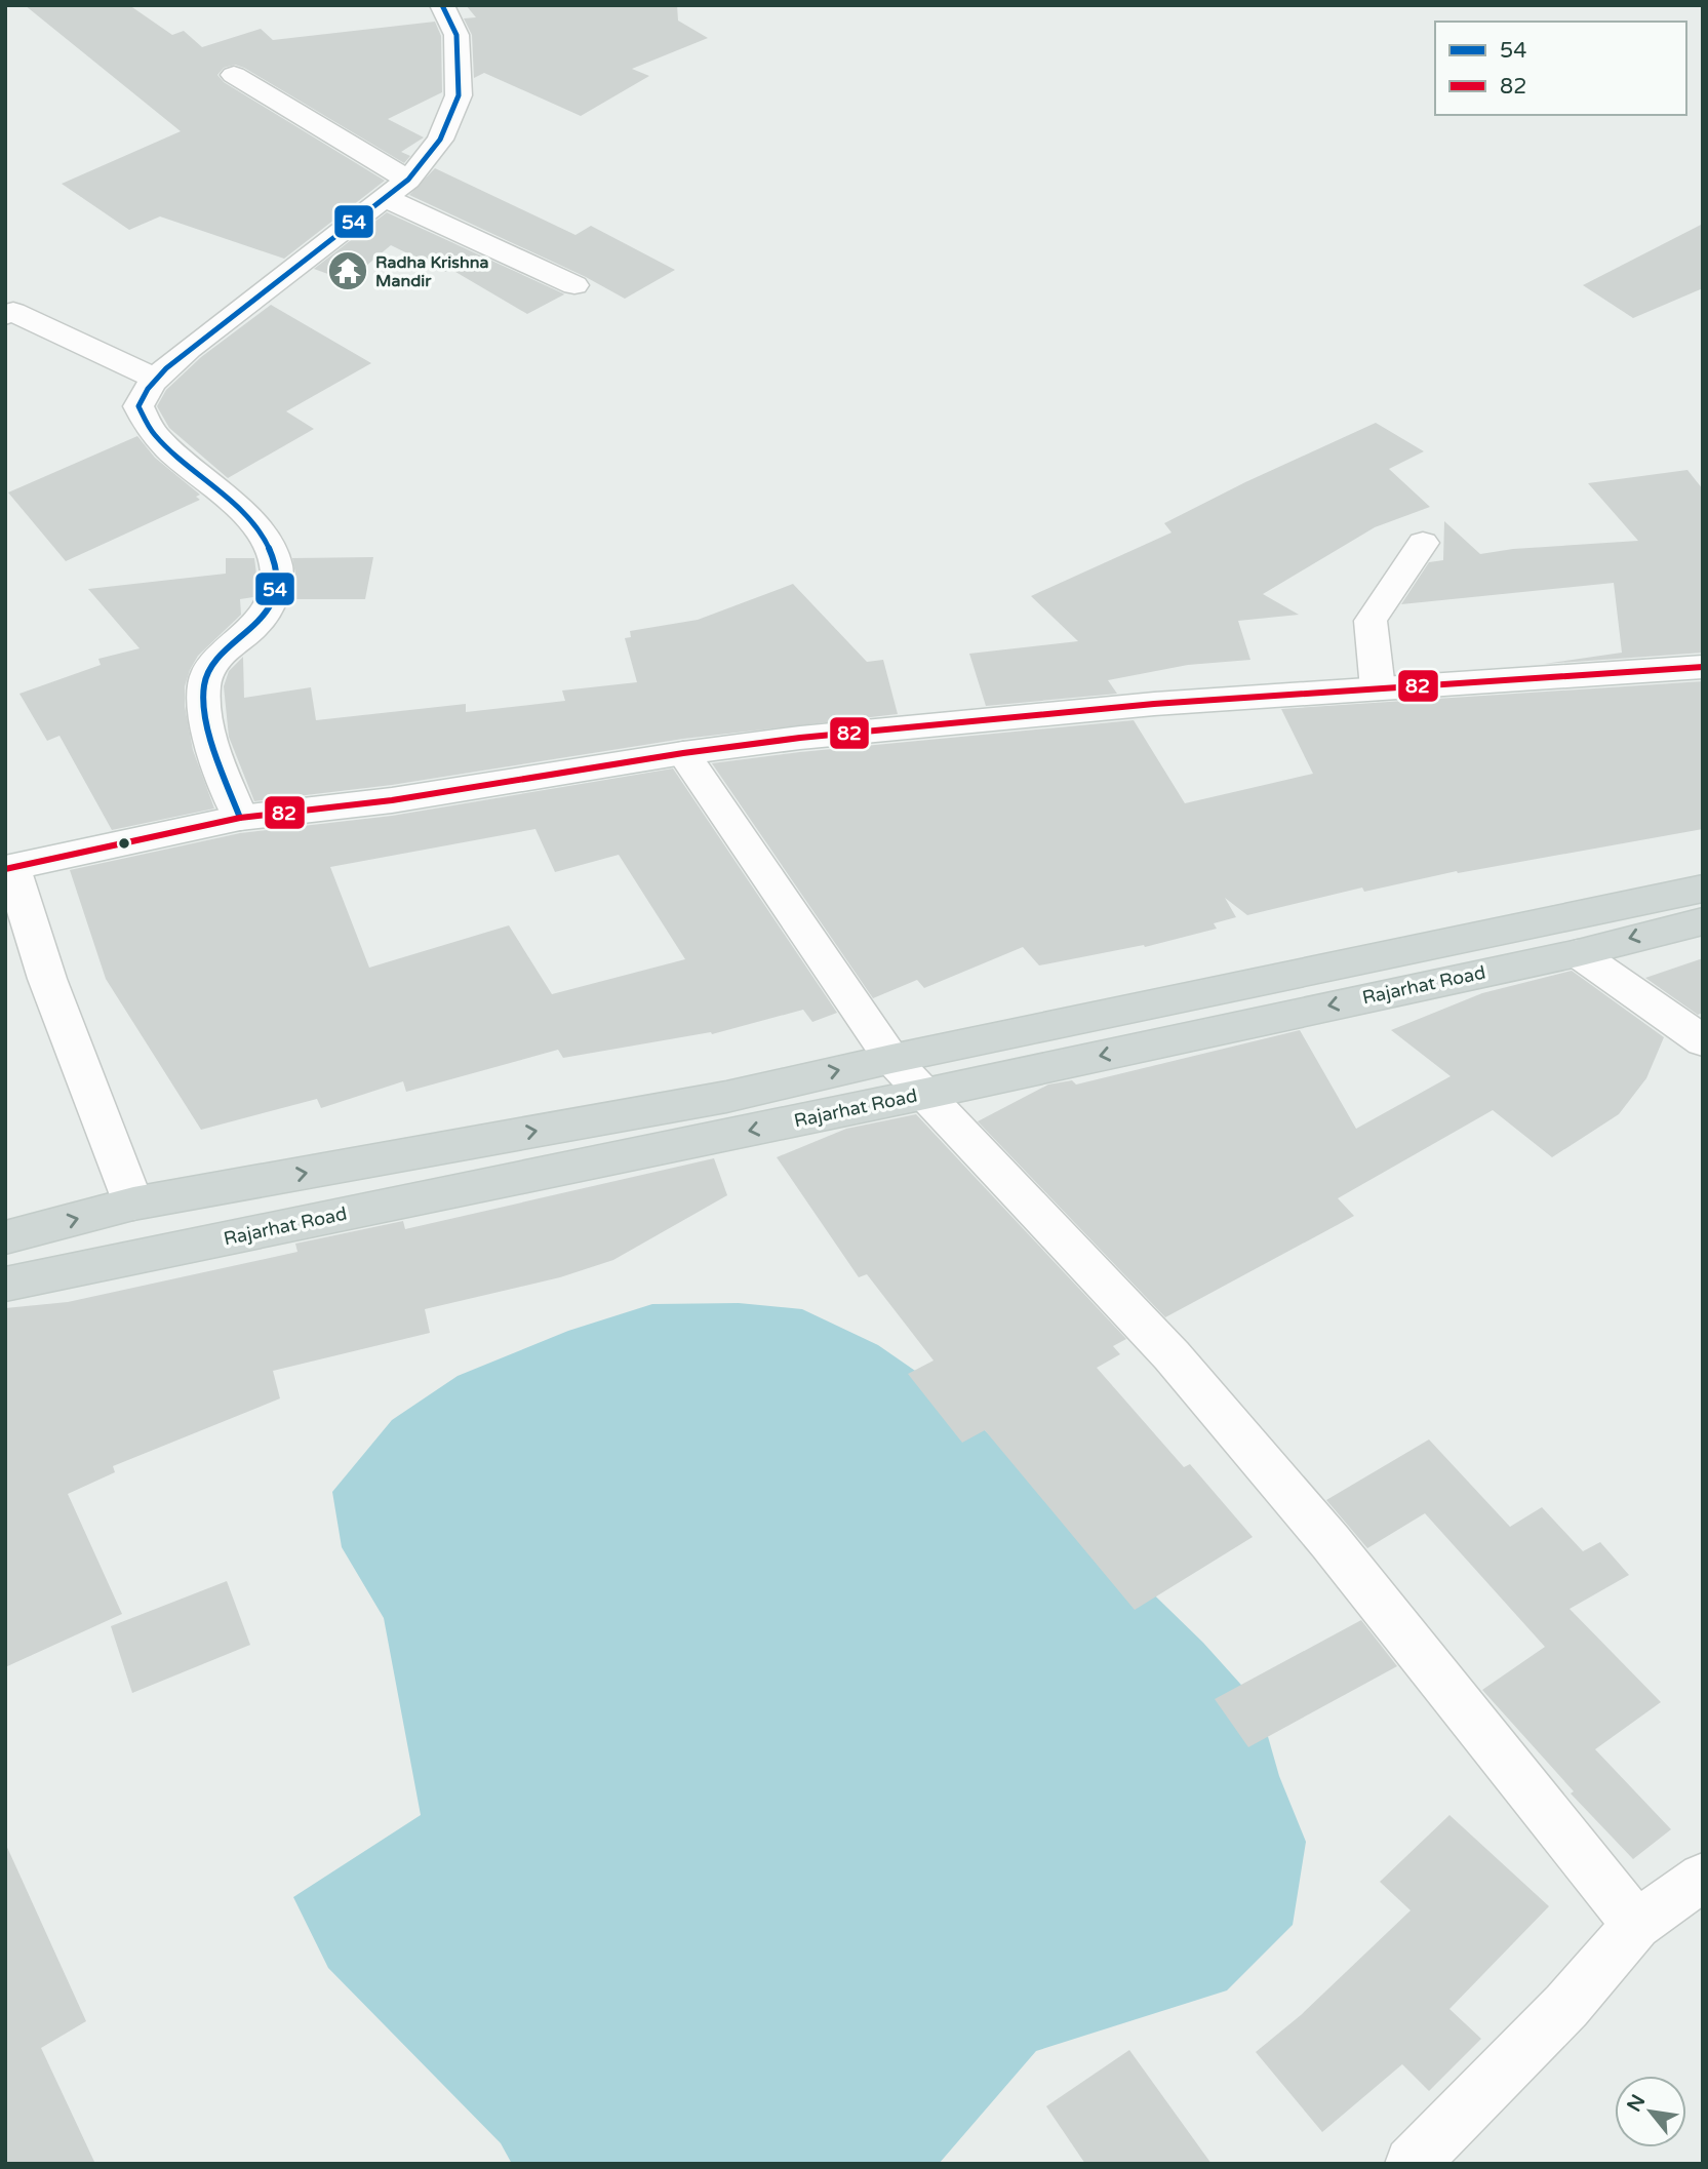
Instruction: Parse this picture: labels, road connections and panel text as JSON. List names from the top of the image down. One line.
{"streets":{"main road":["Rajarhat Road"]},"places":{"temple":["Radha Krishna Mandir"]},"lines":["transit line 54","transit line 82"],"legend":["54","82"],"north":"top left"}
